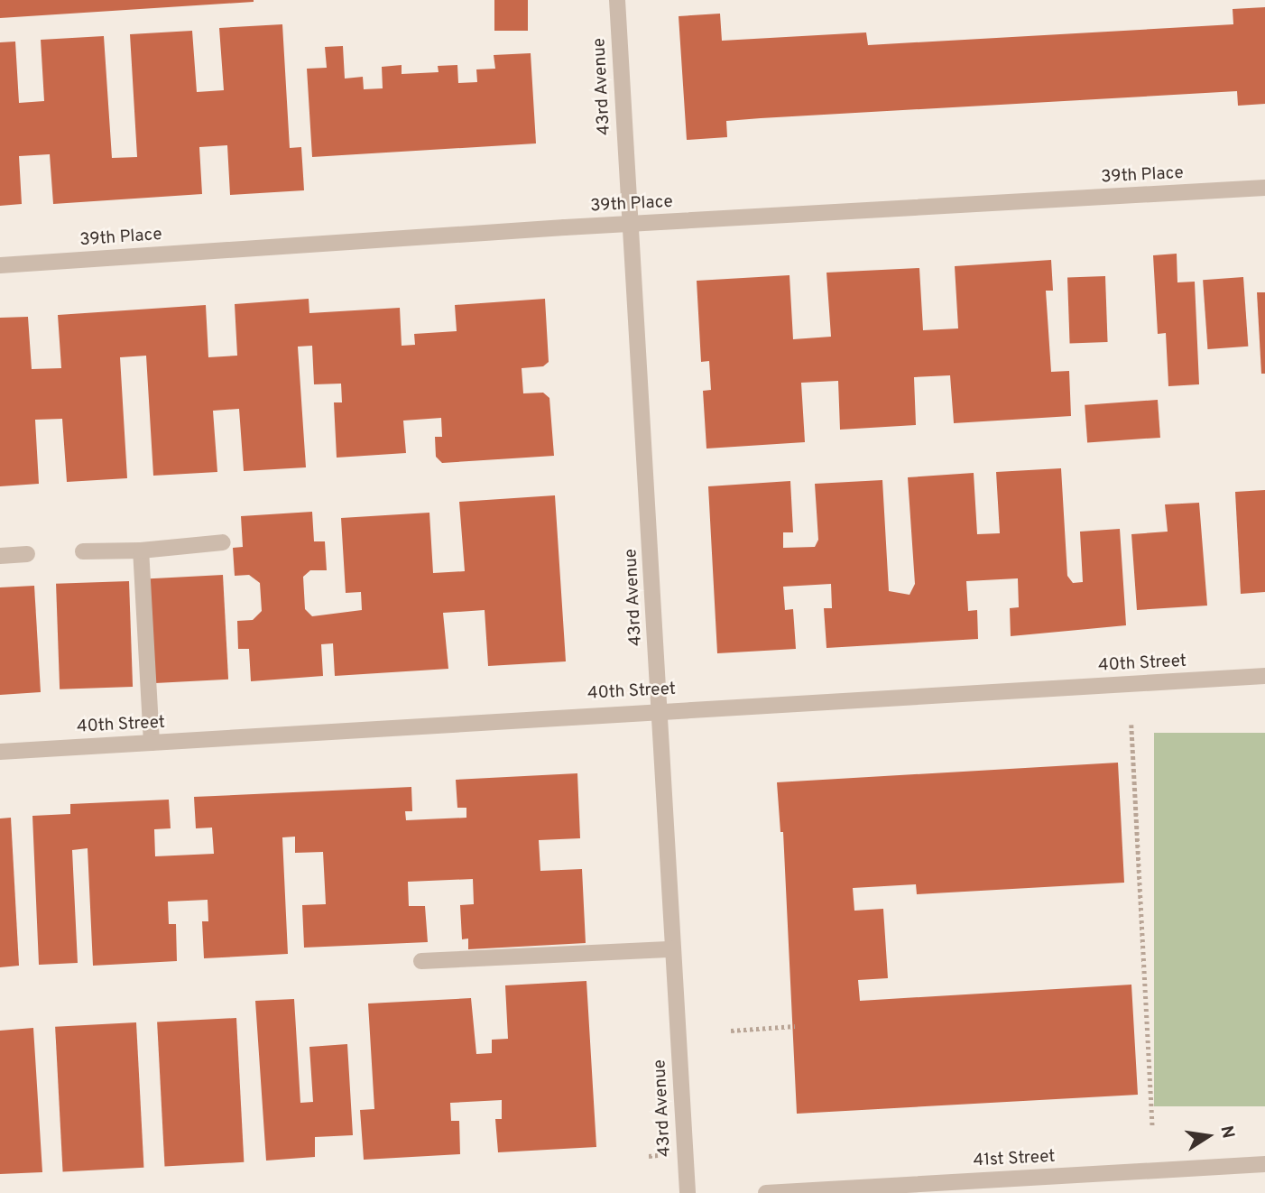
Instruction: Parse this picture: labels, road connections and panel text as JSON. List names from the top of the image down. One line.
{"streets":{"street":["43rd Avenue","39th Place","40th Street","41st Street"]},"crossings":[["43rd Avenue","39th Place"],["43rd Avenue","40th Street"]],"north":"right"}
